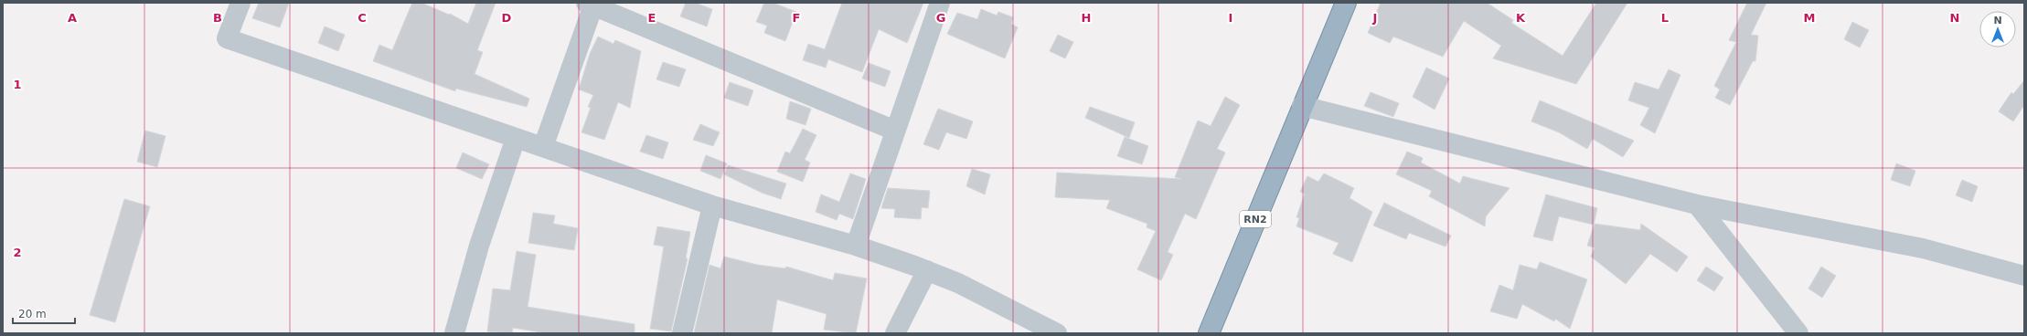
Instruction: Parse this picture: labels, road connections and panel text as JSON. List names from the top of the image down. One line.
{"streets":{"highway":["RN2"]},"scale_bar":"20 m","north":"top","grid":{"columns":["A","B","C","D","E","F","G","H","I","J","K","L","M","N"],"rows":["1","2"]}}
